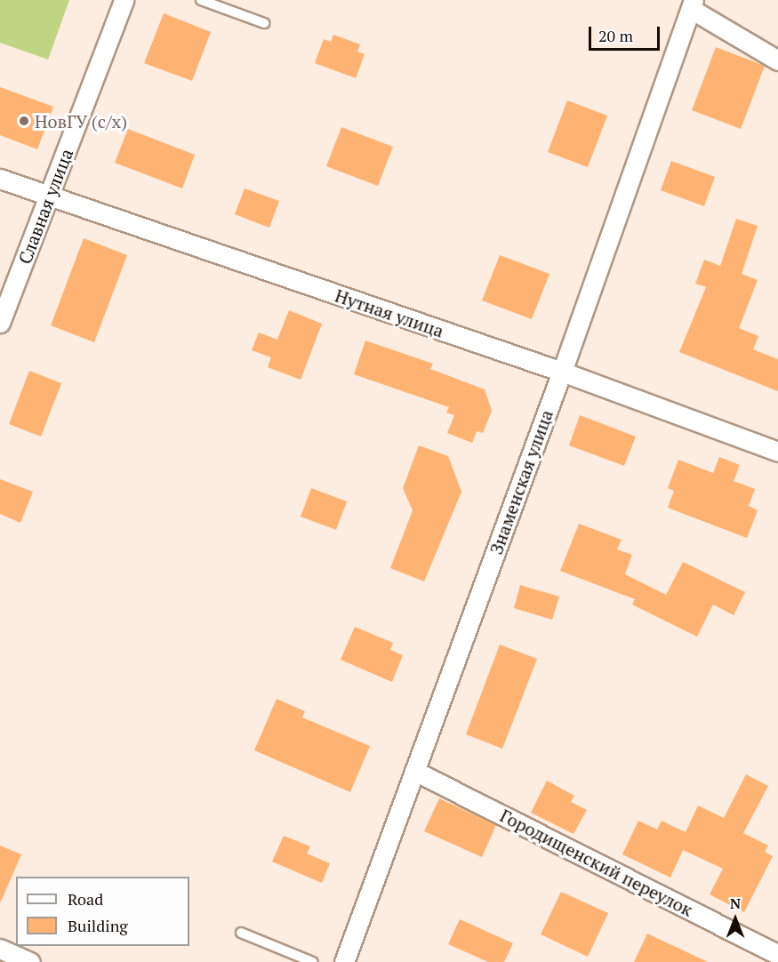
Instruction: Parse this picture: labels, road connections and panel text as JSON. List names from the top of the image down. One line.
{"streets":{"street":["Славная улица","Нутная улица","Знаменская улица","Городищенский переулок"]},"crossings":[["Славная улица","Нутная улица"],["Нутная улица","Знаменская улица"],["Знаменская улица","Городищенский переулок"]],"places":["НовГУ (с/х)"],"legend":["Road","Building"],"scale_bar":"20 m","north":"top"}
